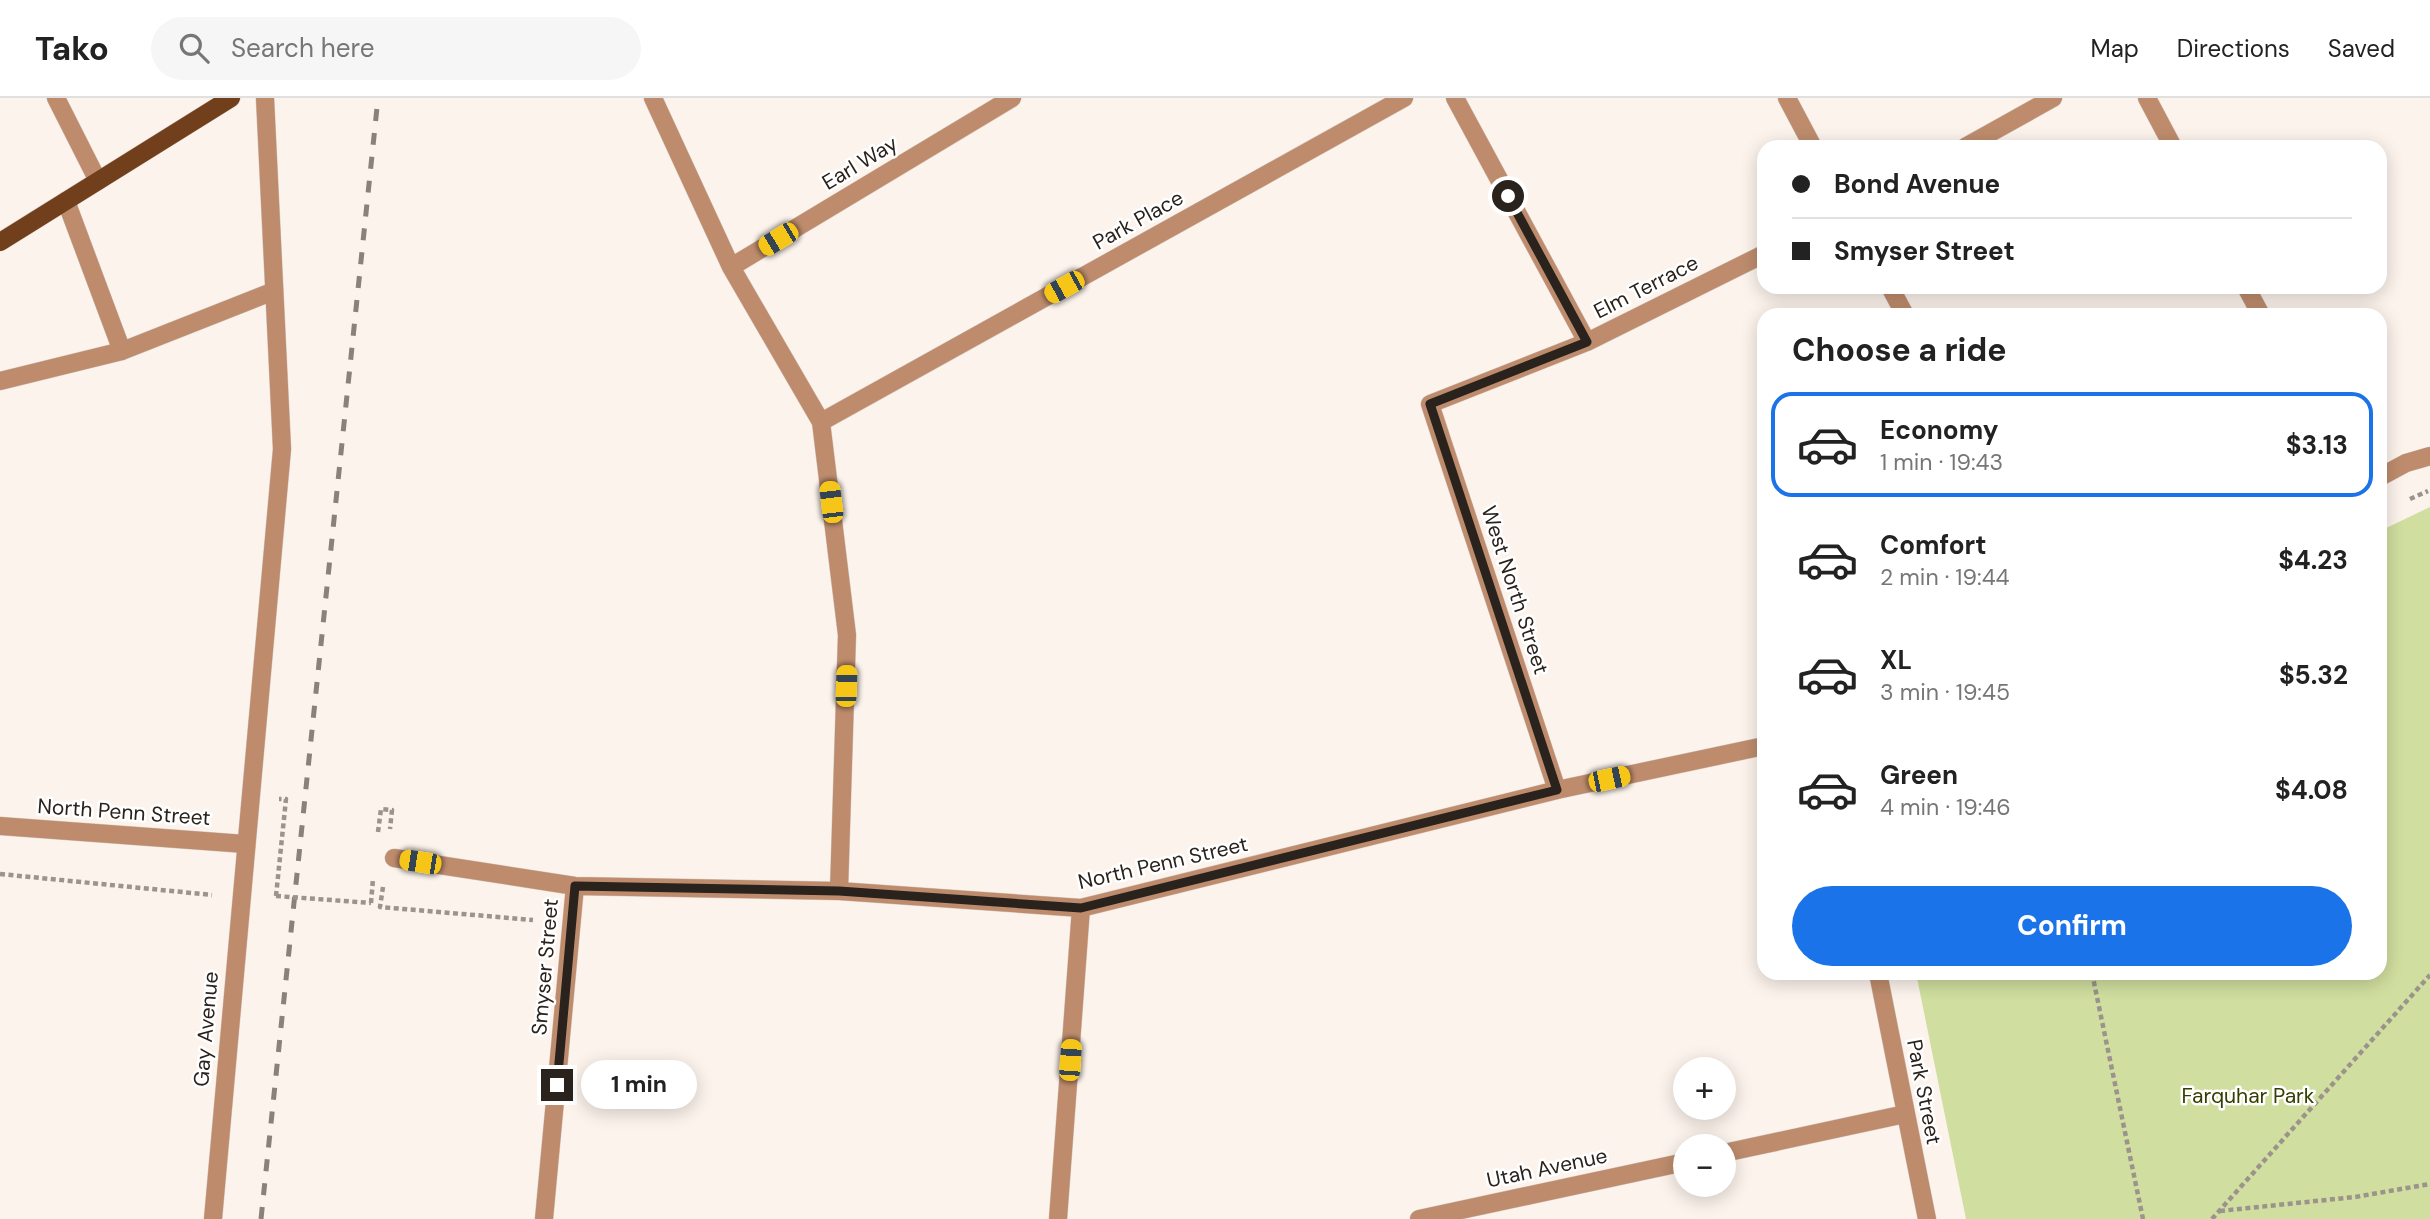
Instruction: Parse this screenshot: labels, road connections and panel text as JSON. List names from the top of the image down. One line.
{"streets":{"street":["Earl Way","Park Place","Elm Terrace","West North Street","North Penn Street","Smyser Street","Gay Avenue","Park Street","Utah Avenue"]},"crossings":[["Elm Terrace","West North Street"],["West North Street","North Penn Street"],["North Penn Street","Smyser Street"],["North Penn Street","Gay Avenue"]],"parks":["Farquhar Park"],"page":{"header":"Tako","search":"Search here","nav":["Map","Directions","Saved"],"banner":["Bond Avenue","Smyser Street"],"heading":"Choose a ride","list":[{"name":"Economy","note":"1 min · 19:43","value":"$3.13"},{"name":"Comfort","note":"2 min · 19:44","value":"$4.23"},{"name":"XL","note":"3 min · 19:45","value":"$5.32"},{"name":"Green","note":"4 min · 19:46","value":"$4.08"}],"buttons":"Confirm","map_buttons":["+","−"],"bubble":"1 min"}}
